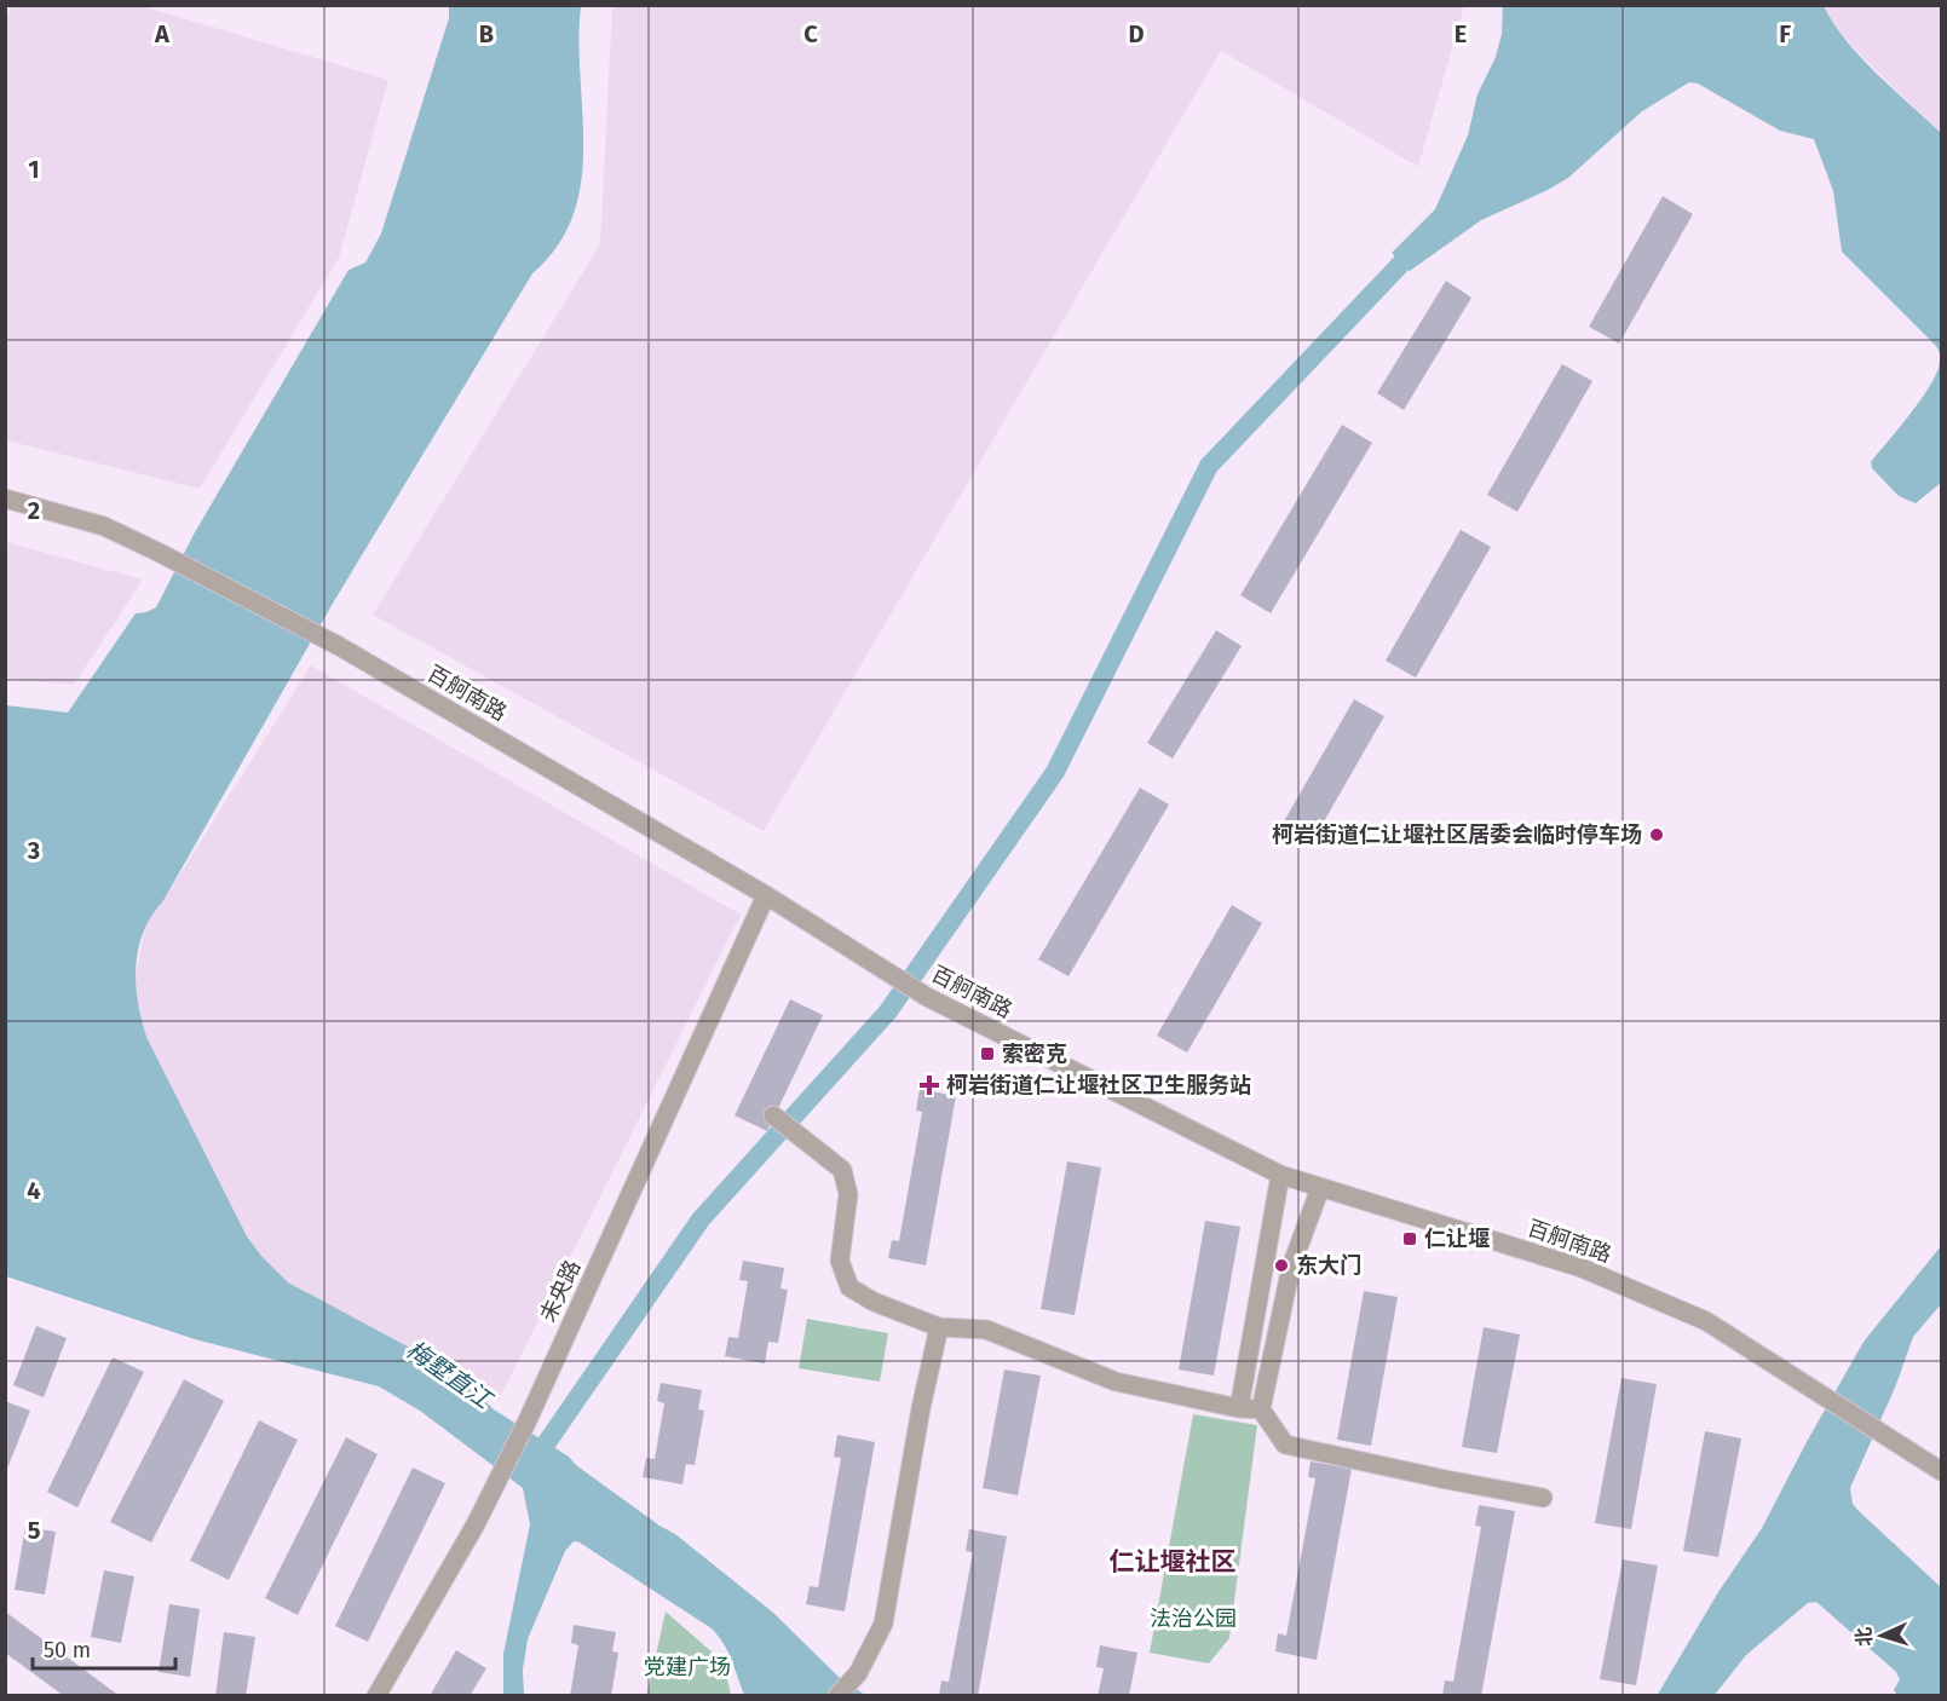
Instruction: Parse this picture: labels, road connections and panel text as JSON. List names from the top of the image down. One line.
{"streets":{"street":["百舸南路","未央路"]},"crossings":[["百舸南路","未央路"]],"districts":["仁让堰社区"],"water":["梅墅直江"],"parks":["法治公园","党建广场"],"places":{"other":["柯岩街道仁让堰社区居委会临时停车场","东大门"],"transit":["索密克","仁让堰"],"health":["柯岩街道仁让堰社区卫生服务站"]},"scale_bar":"50 m","north":"left","grid":{"columns":["A","B","C","D","E","F"],"rows":["1","2","3","4","5"]}}
